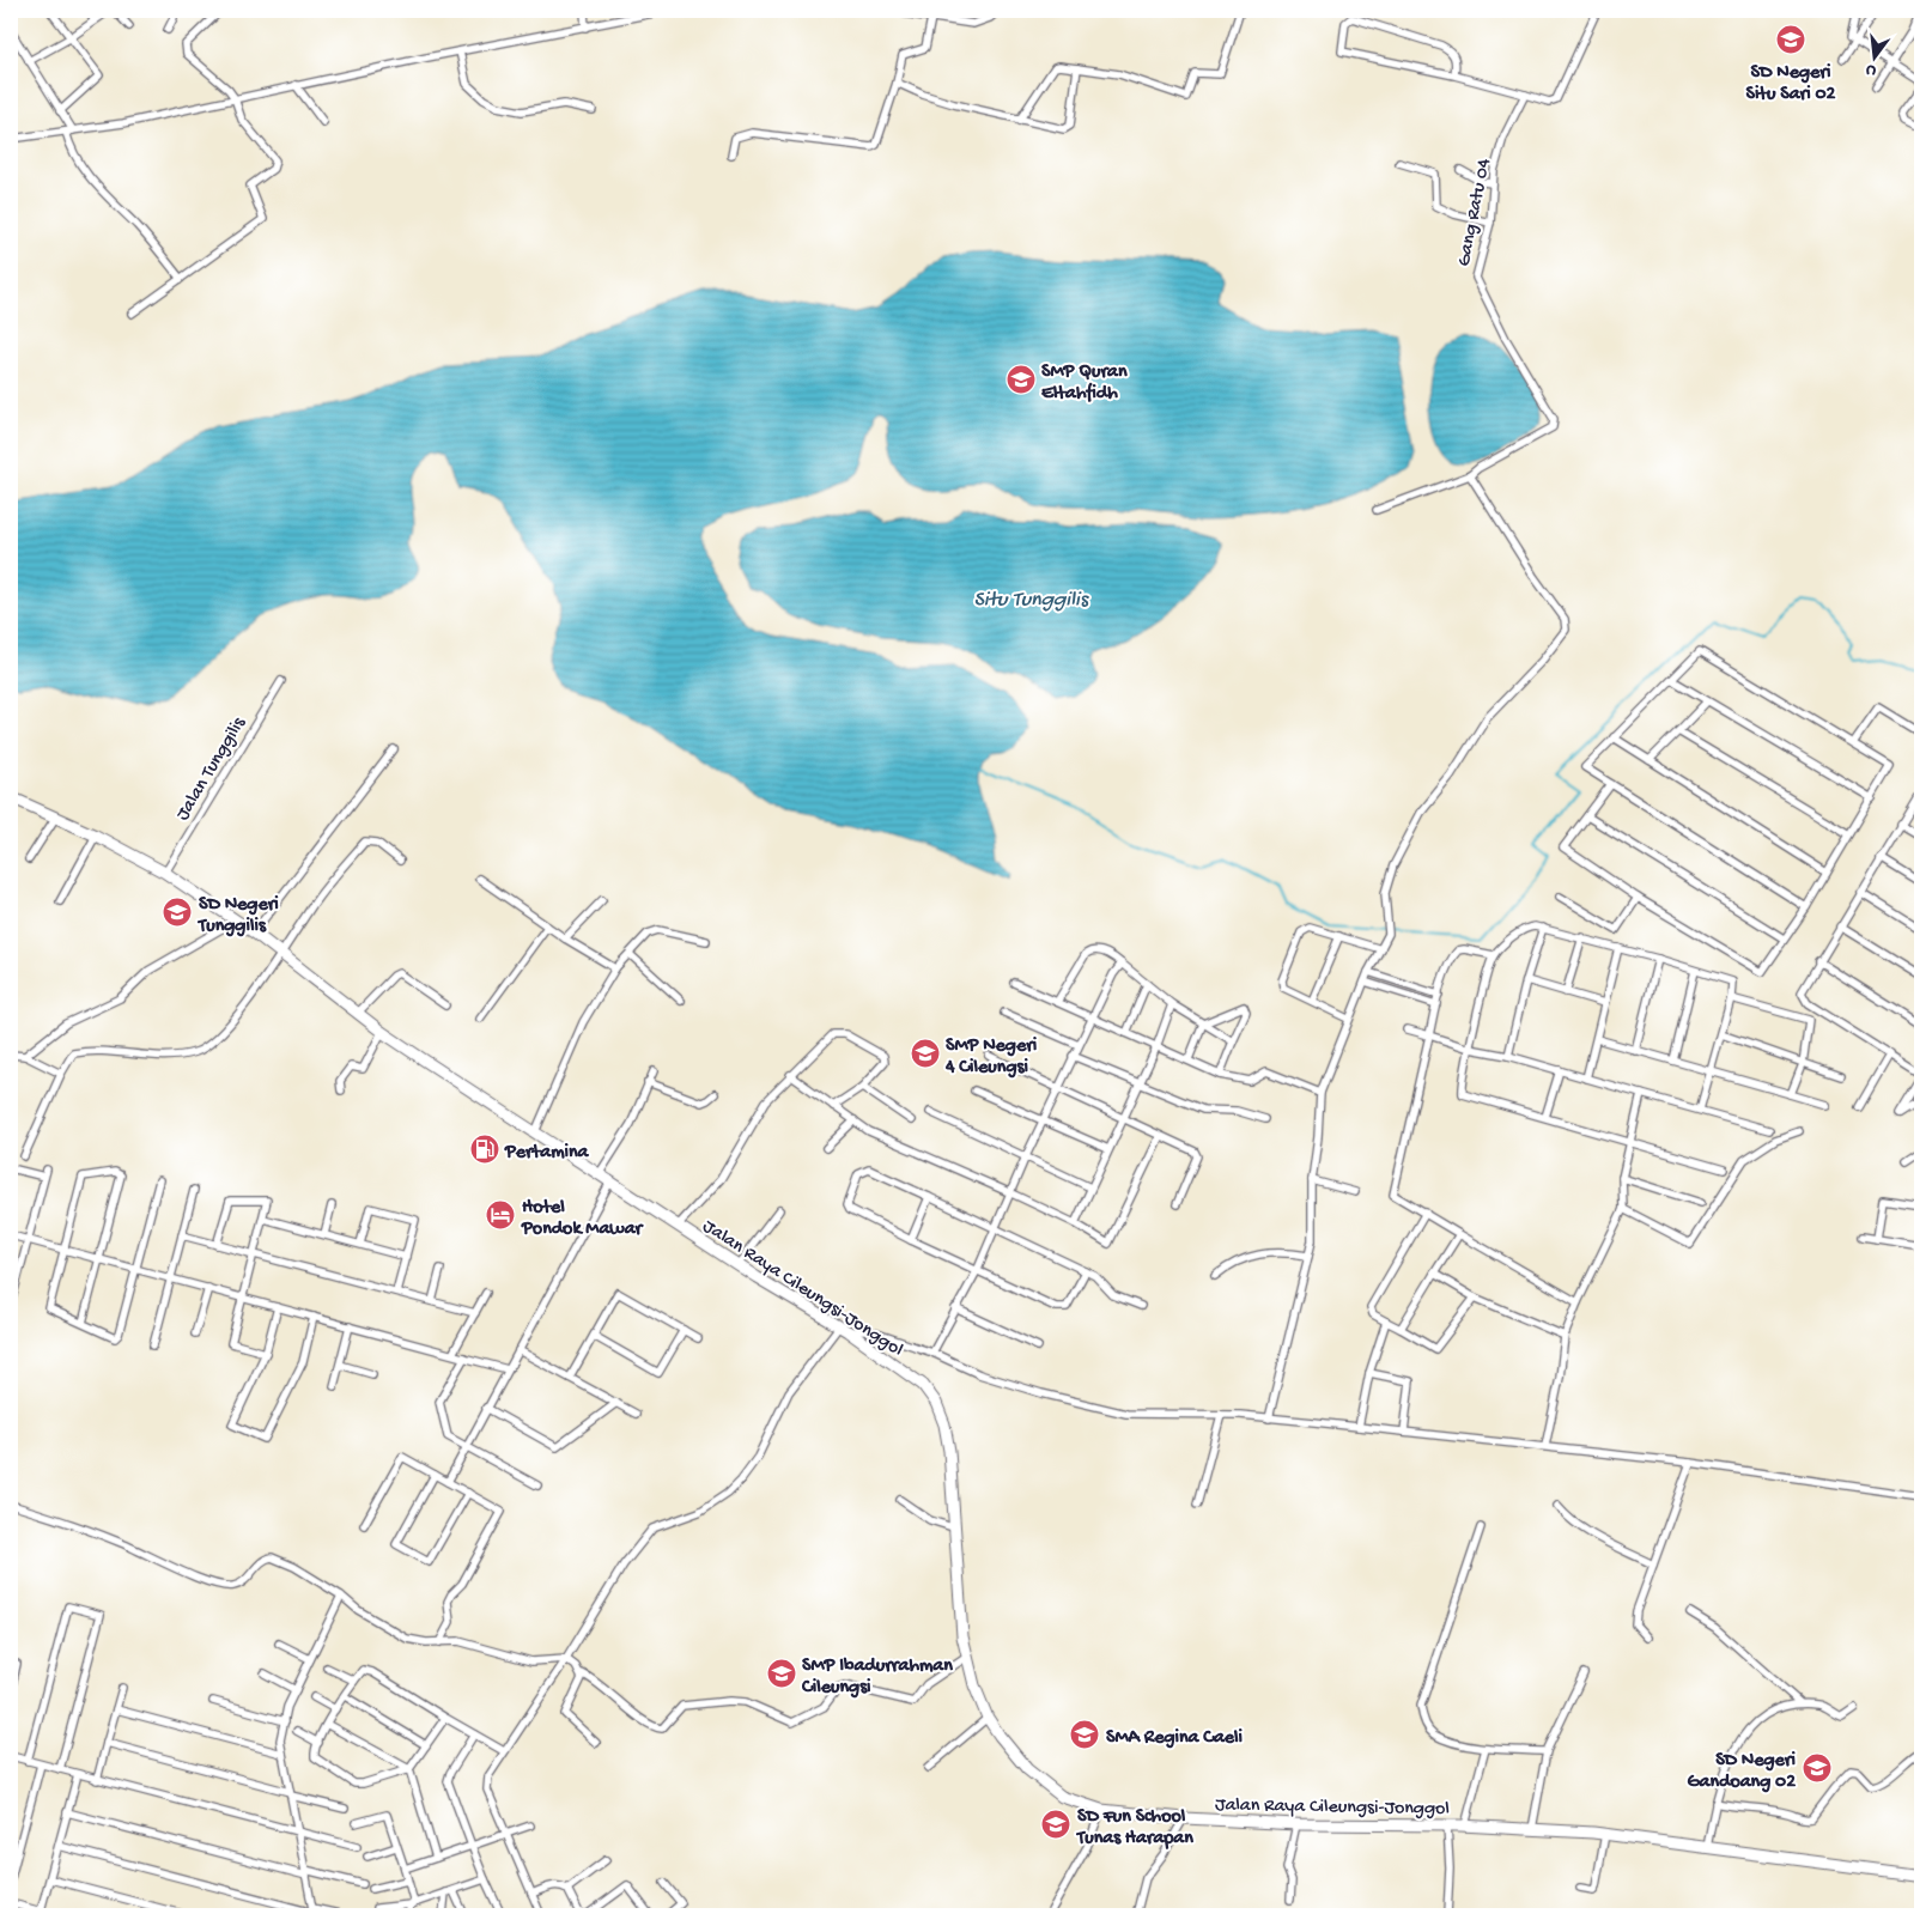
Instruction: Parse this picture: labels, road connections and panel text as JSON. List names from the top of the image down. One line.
{"streets":{"main road":["Jalan Raya Cileungsi-Jonggol"],"street":["Gang Ratu 04","Jalan Tunggilis"]},"crossings":[["Jalan Tunggilis","Jalan Raya Cileungsi-Jonggol"]],"water":["Situ Tunggilis"],"places":{"school or university":["SD Negeri Situ Sari 02","SMP Quran Eltahfidh","SD Negeri Tunggilis","SMP Negeri 4 Cileungsi","SMP Ibadurrahman Cileungsi","SMA Regina Caeli","SD Negeri Gandoang 02","SD Fun School Tunas Harapan"],"fuel station":["Pertamina"],"hotel":["Hotel Pondok Mawar"]},"north":"bottom"}
